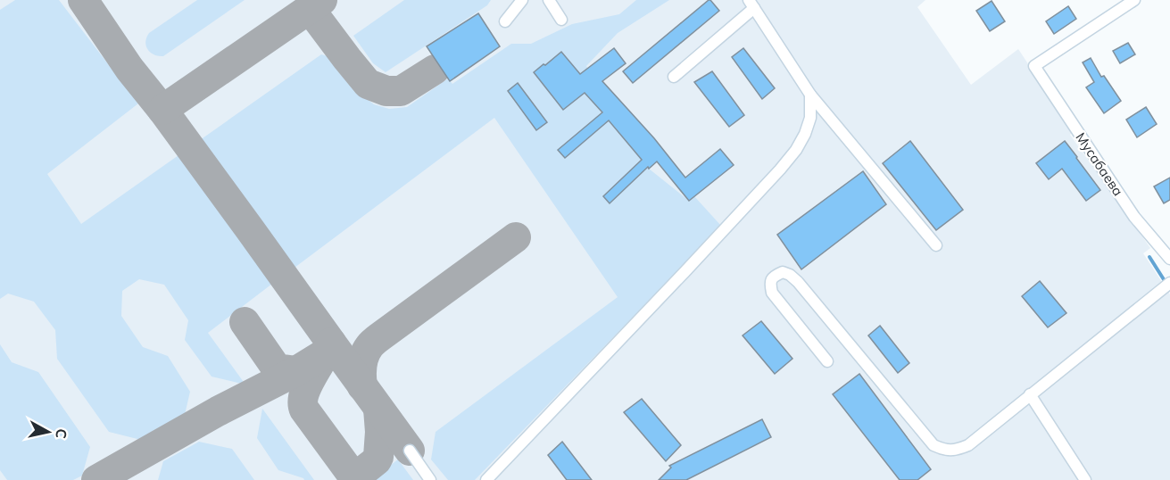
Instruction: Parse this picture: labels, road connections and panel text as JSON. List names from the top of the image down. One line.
{"streets":{"street":["Мусабаева"]},"north":"right"}
